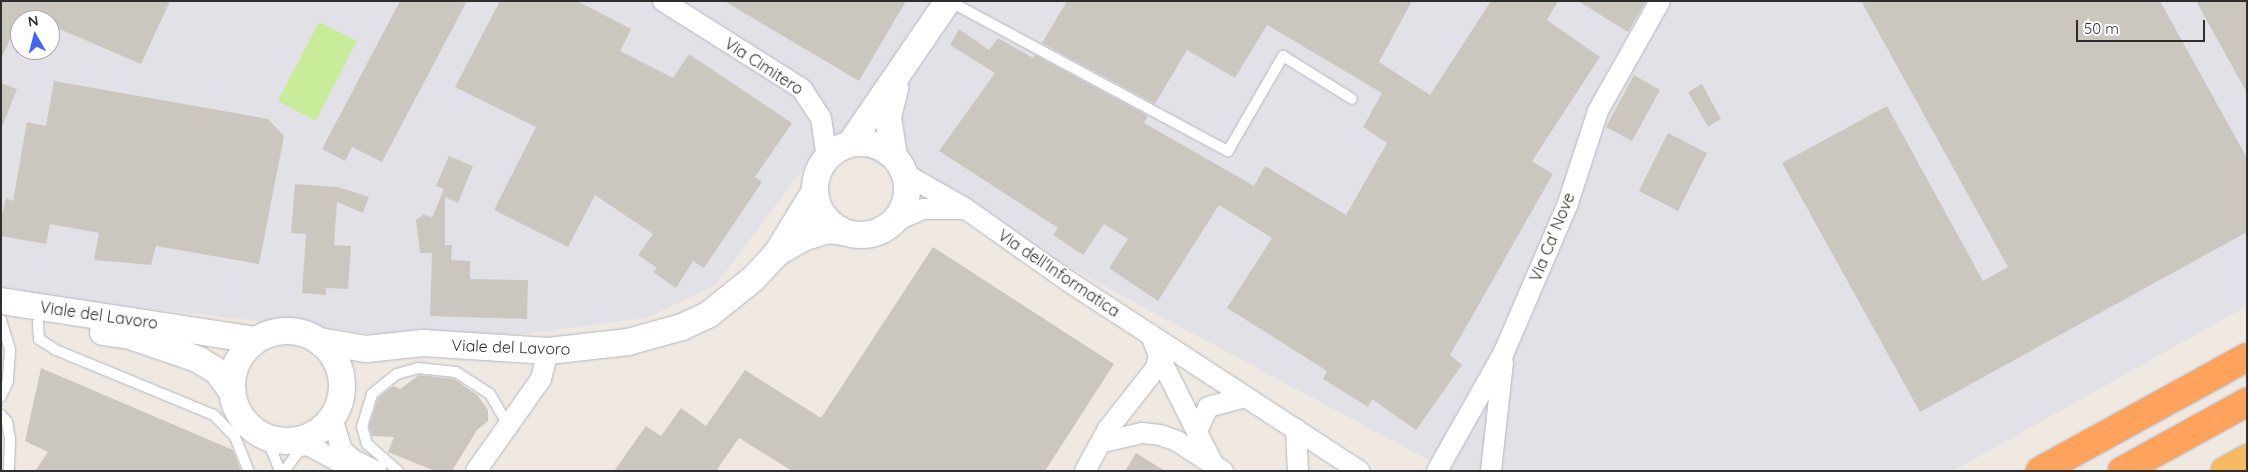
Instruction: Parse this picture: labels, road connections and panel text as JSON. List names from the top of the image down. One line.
{"streets":{"street":["Via Cimitero","Via Ca' Nove","Via dell'Informatica","Viale del Lavoro"]},"crossings":[["Via Cimitero","Via dell'Informatica"],["Via Cimitero","Viale del Lavoro"],["Via dell'Informatica","Viale del Lavoro"]],"scale_bar":"50 m","north":"top"}
